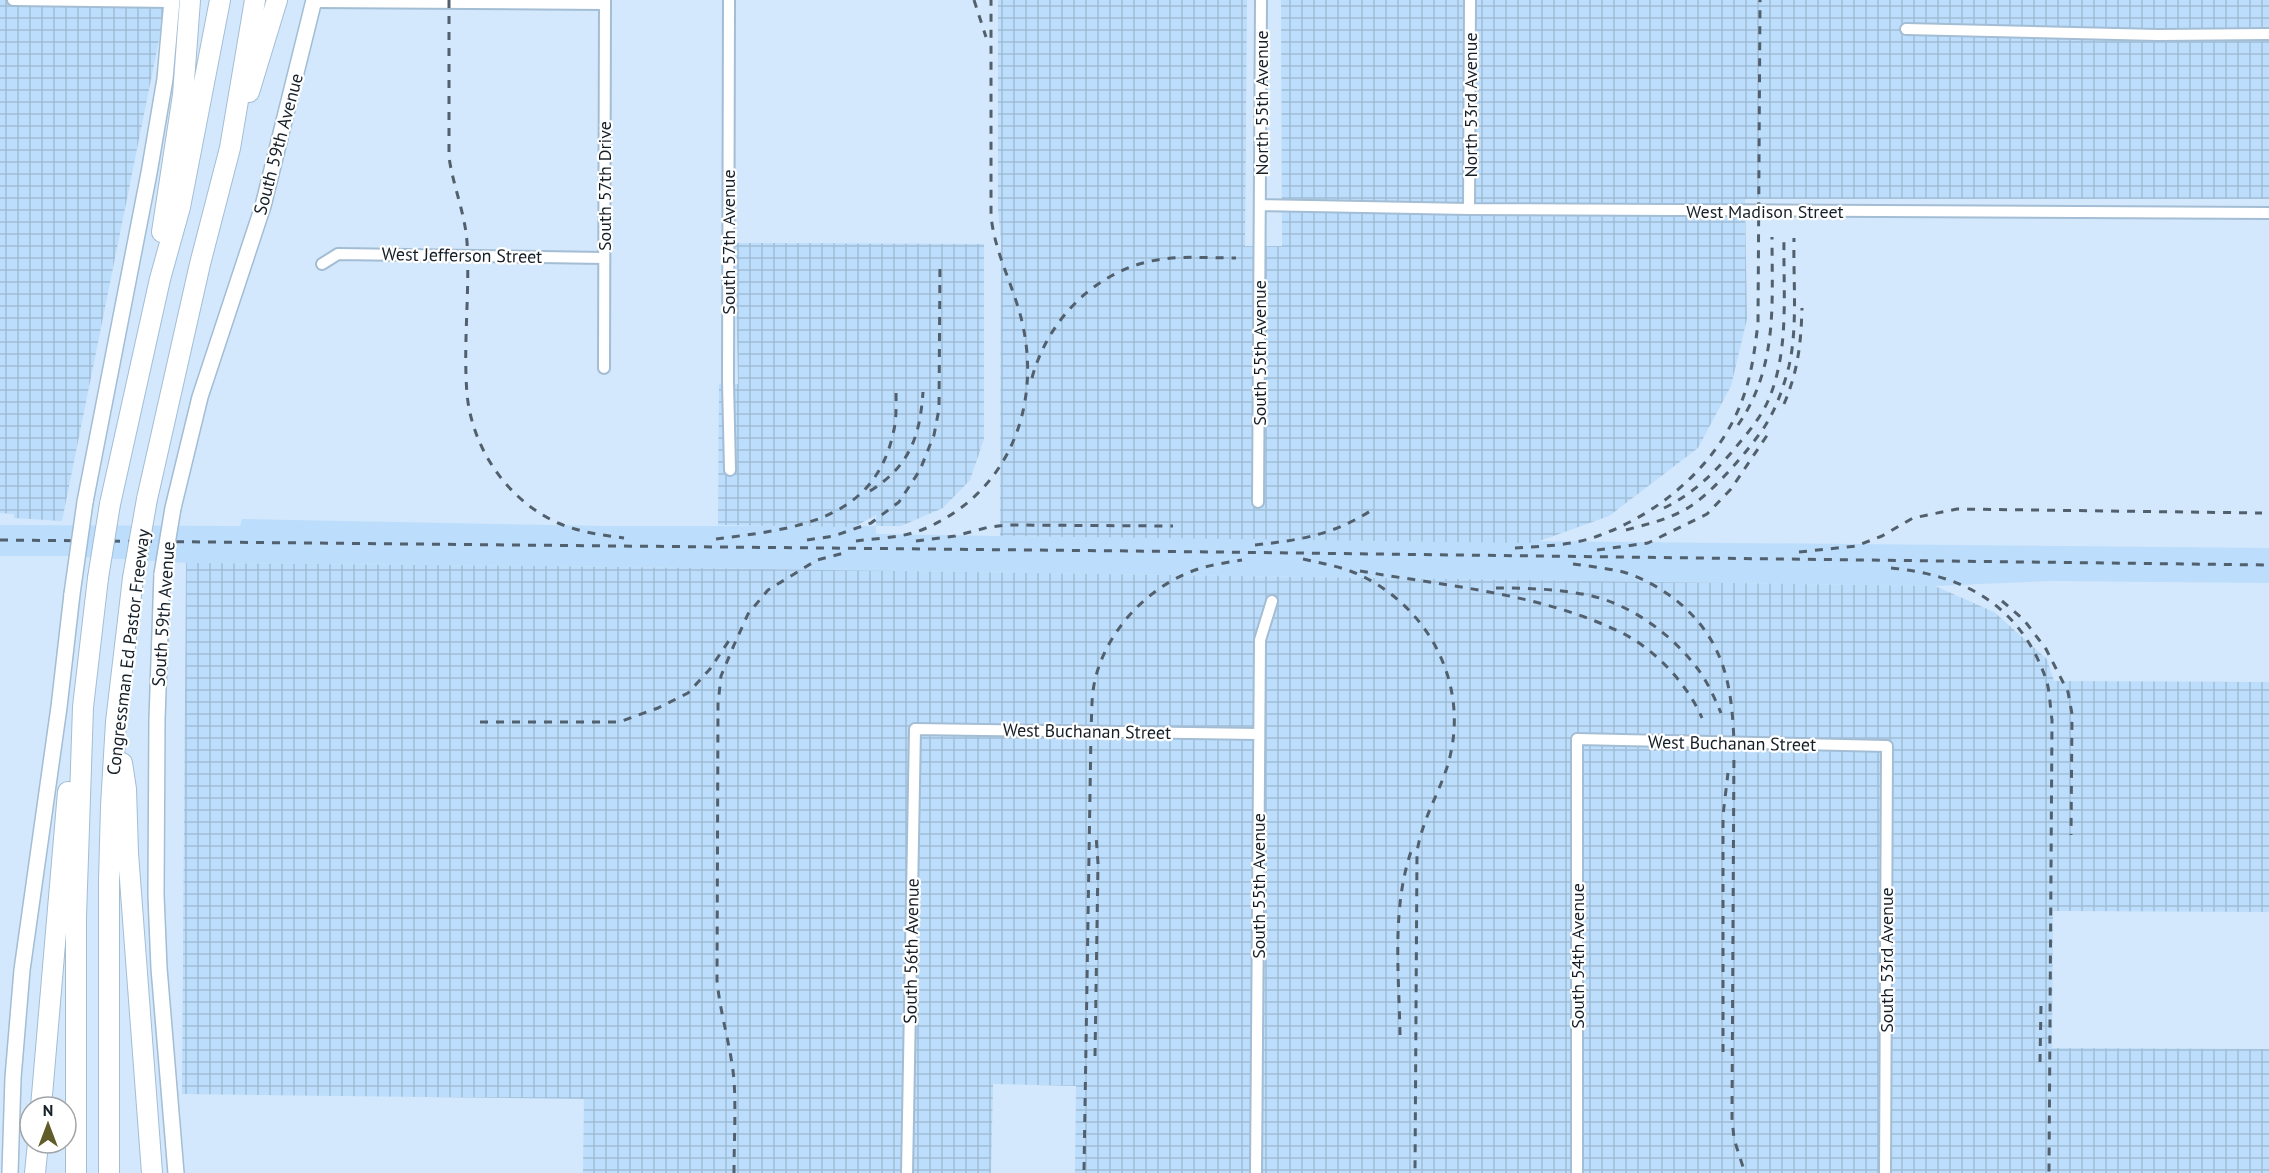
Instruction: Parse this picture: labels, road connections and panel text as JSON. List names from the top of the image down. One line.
{"streets":{"highway":["Congressman Ed Pastor Freeway"],"main road":["South 59th Avenue"],"street":["North 55th Avenue","North 53rd Avenue","South 57th Drive","West Madison Street","South 57th Avenue","West Jefferson Street","South 55th Avenue","West Buchanan Street","South 56th Avenue","South 54th Avenue","South 53rd Avenue"]},"crossings":[["North 55th Avenue","West Madison Street"],["North 55th Avenue","South 55th Avenue"],["North 53rd Avenue","West Madison Street"],["South 57th Drive","West Jefferson Street"],["West Madison Street","South 55th Avenue"],["South 55th Avenue","West Buchanan Street"],["West Buchanan Street","South 56th Avenue"],["West Buchanan Street","South 54th Avenue"],["West Buchanan Street","South 53rd Avenue"]],"north":"top"}
